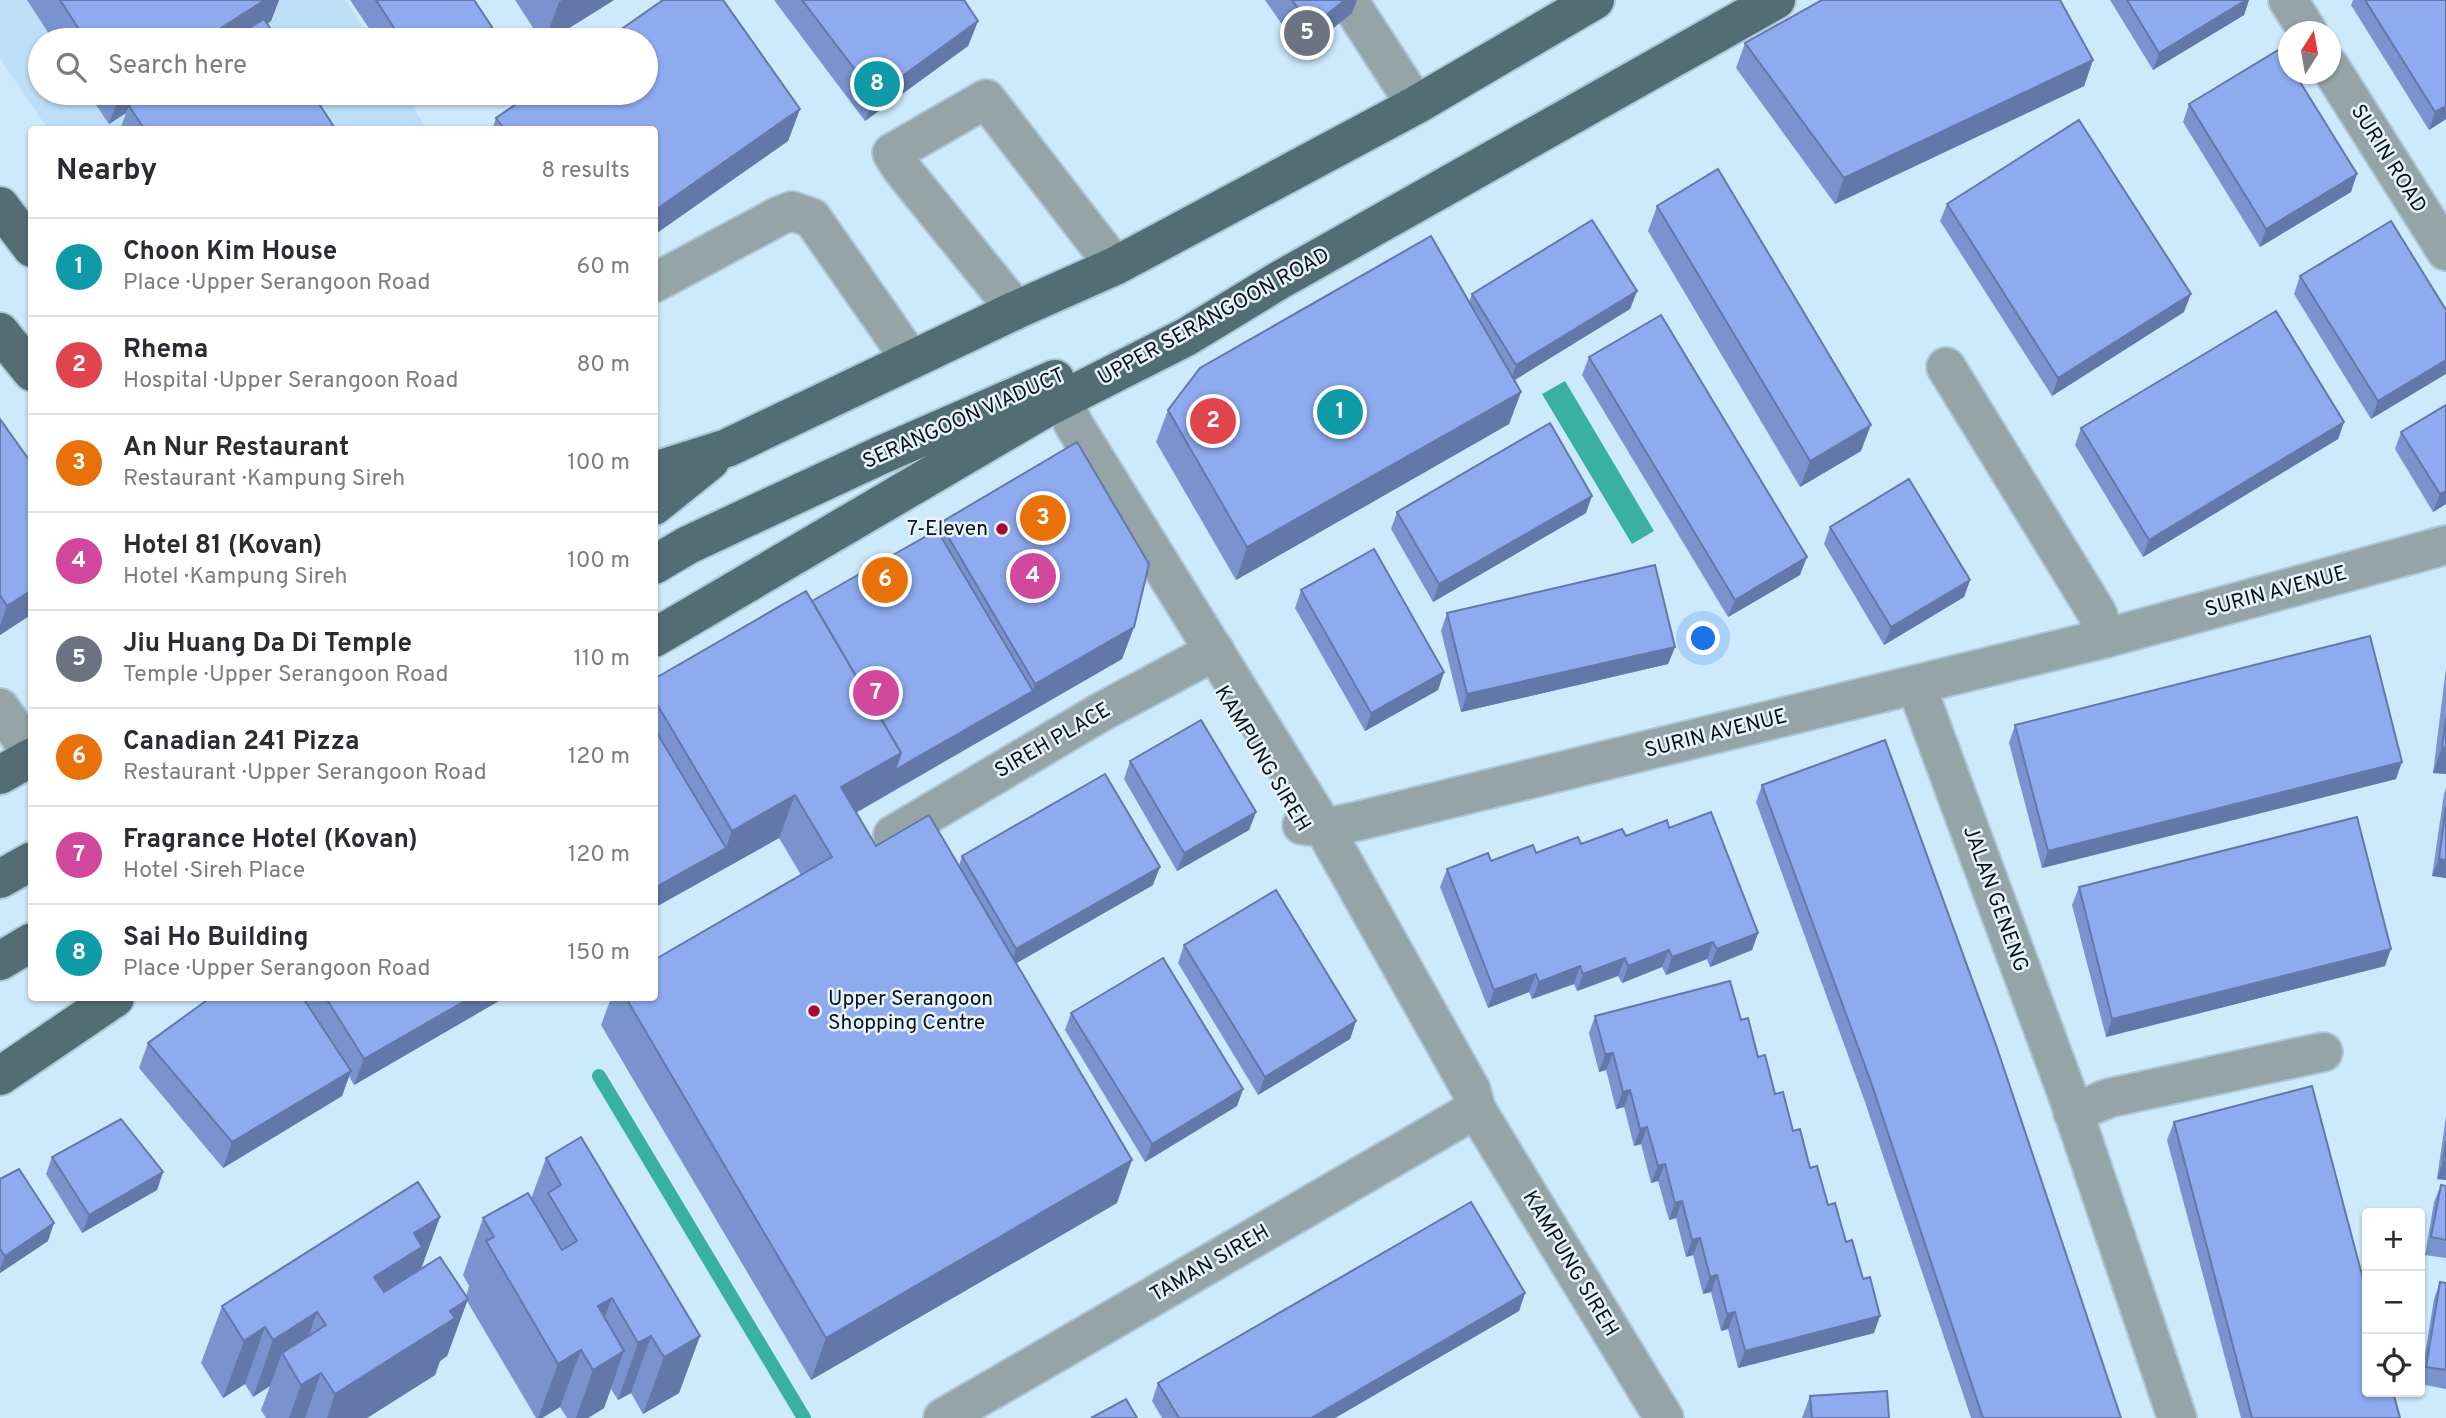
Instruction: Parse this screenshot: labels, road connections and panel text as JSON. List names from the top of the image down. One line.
{"streets":{"main road":["UPPER SERANGOON ROAD","SERANGOON VIADUCT"],"street":["SURIN ROAD","SURIN AVENUE","SIREH PLACE","KAMPUNG SIREH","JALAN GENENG","TAMAN SIREH"]},"crossings":[["UPPER SERANGOON ROAD","SERANGOON VIADUCT"],["UPPER SERANGOON ROAD","KAMPUNG SIREH"],["SURIN AVENUE","KAMPUNG SIREH"],["SURIN AVENUE","JALAN GENENG"],["SIREH PLACE","KAMPUNG SIREH"],["KAMPUNG SIREH","TAMAN SIREH"]],"places":["7-Eleven","Upper Serangoon Shopping Centre"],"north":"top","page":{"pins":["5","8","1","2","3","4","6","7"],"search":"Search here","heading":["Nearby","8 results"],"list":[{"mark":"1","name":"Choon Kim House","note":"Place · Upper Serangoon Road","value":"60 m"},{"mark":"2","name":"Rhema","note":"Hospital · Upper Serangoon Road","value":"80 m"},{"mark":"3","name":"An Nur Restaurant","note":"Restaurant · Kampung Sireh","value":"100 m"},{"mark":"4","name":"Hotel 81 (Kovan)","note":"Hotel · Kampung Sireh","value":"100 m"},{"mark":"5","name":"Jiu Huang Da Di Temple","note":"Temple · Upper Serangoon Road","value":"110 m"},{"mark":"6","name":"Canadian 241 Pizza","note":"Restaurant · Upper Serangoon Road","value":"120 m"},{"mark":"7","name":"Fragrance Hotel (Kovan)","note":"Hotel · Sireh Place","value":"120 m"},{"mark":"8","name":"Sai Ho Building","note":"Place · Upper Serangoon Road","value":"150 m"}],"map_buttons":["+","−"]}}
